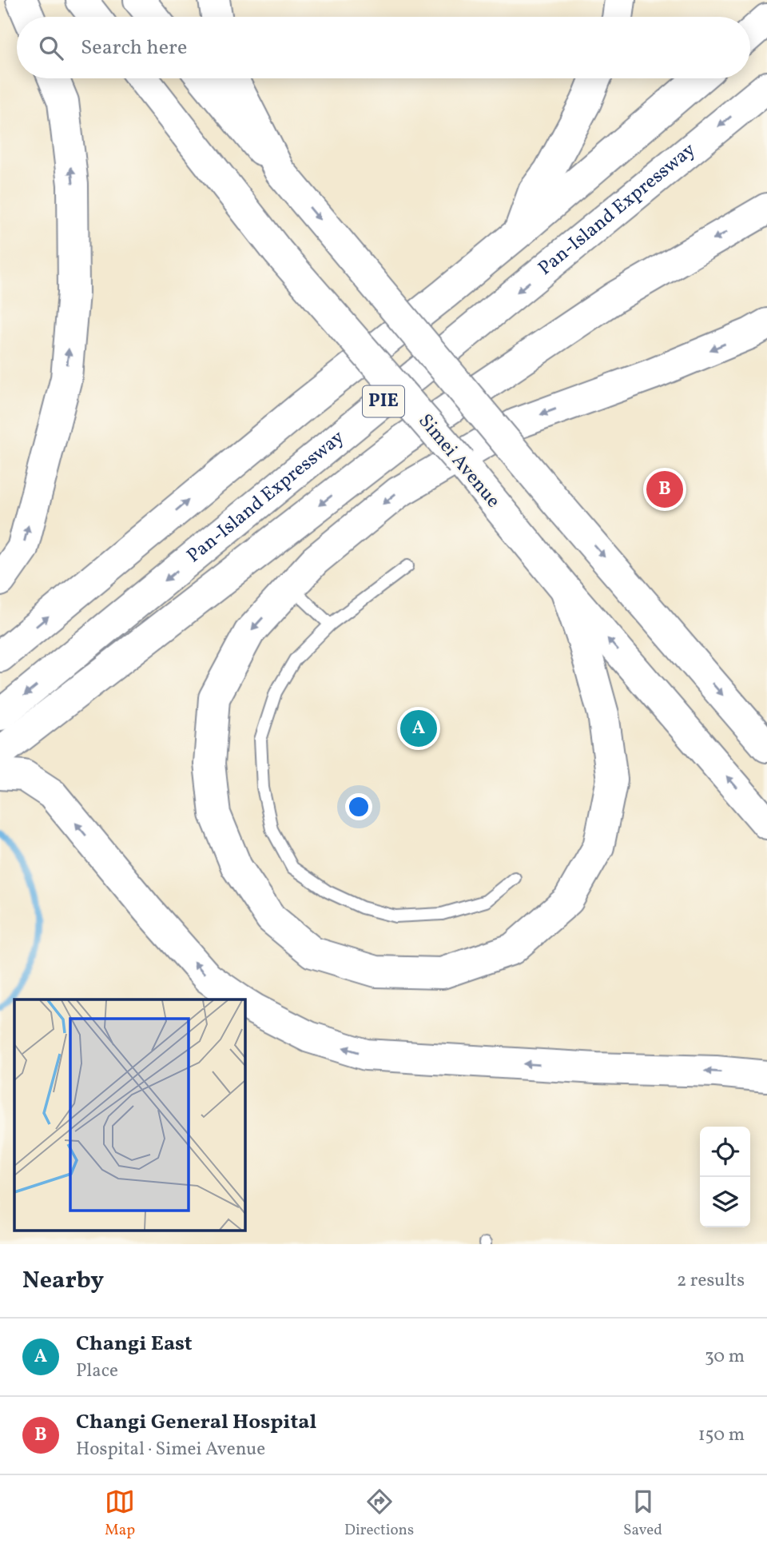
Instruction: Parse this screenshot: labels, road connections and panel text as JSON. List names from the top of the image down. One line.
{"streets":{"main road":["Pan-Island Expressway","PIE","Simei Avenue"]},"page":{"search":"Search here","pins":["B","A"],"heading":["Nearby","2 results"],"list":[{"mark":"A","name":"Changi East","note":"Place","value":"30 m"},{"mark":"B","name":"Changi General Hospital","note":"Hospital · Simei Avenue","value":"150 m"}],"nav":["Map","Directions","Saved"]}}
